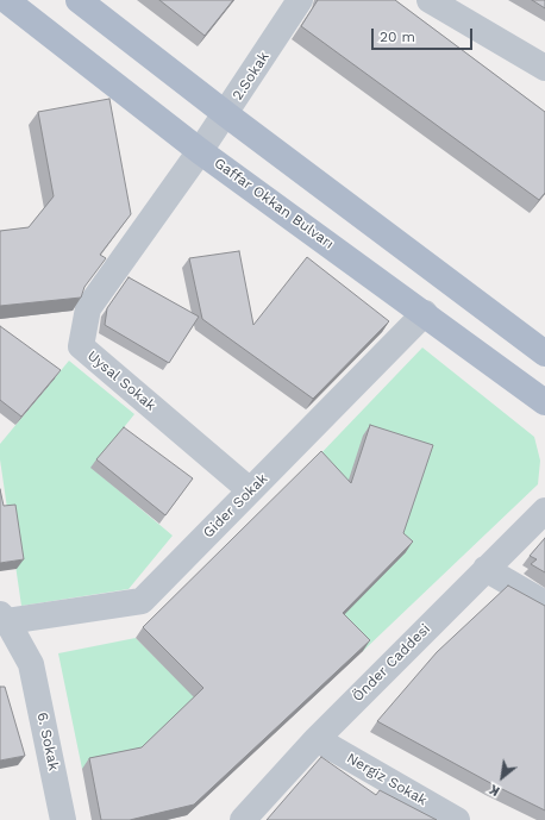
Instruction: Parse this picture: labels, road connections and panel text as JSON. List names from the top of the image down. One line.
{"streets":{"main road":["Gaffar Okkan Bulvarı"],"street":["2.Sokak","Uysal Sokak","Gider Sokak","Önder Caddesi","6. Sokak","Nergiz Sokak"]},"crossings":[["2.Sokak","Gaffar Okkan Bulvarı"],["2.Sokak","Uysal Sokak"],["Gaffar Okkan Bulvarı","Uysal Sokak"],["Gaffar Okkan Bulvarı","Gider Sokak"],["Uysal Sokak","Gider Sokak"],["Gider Sokak","6. Sokak"],["Önder Caddesi","Nergiz Sokak"]],"scale_bar":"20 m","north":"bottom left"}
